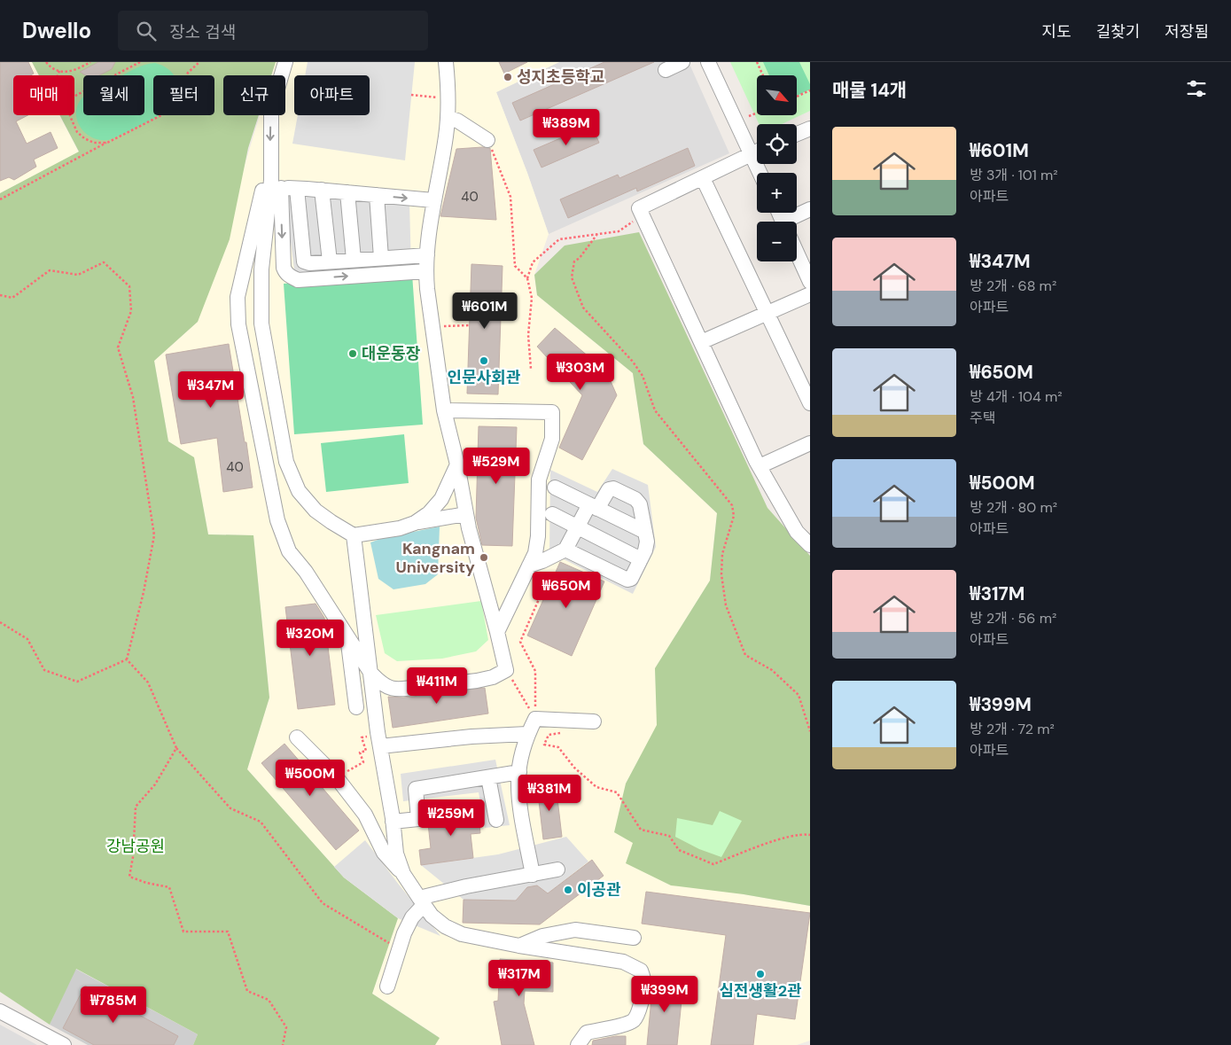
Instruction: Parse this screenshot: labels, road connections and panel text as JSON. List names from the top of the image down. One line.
{"parks":["강남공원"],"places":["성지초등학교","대운동장","인문사회관","Kangnam University","이공관","심전생활2관"],"house_numbers":["40","40"],"north":"bottom right","page":{"header":"Dwello","search":"장소 검색","nav":["지도","길찾기","저장됨"],"heading":"매물 14개","map_buttons":["+","−"],"chip":["매매","월세","필터","신규","아파트"],"price":["₩389M","₩601M","₩303M","₩347M","₩529M","₩650M","₩320M","₩411M","₩500M","₩381M","₩259M","₩317M","₩399M","₩785M"],"list":[{"name":"₩601M","note":"방 3개 · 101 m² · 아파트"},{"name":"₩347M","note":"방 2개 · 68 m² · 아파트"},{"name":"₩650M","note":"방 4개 · 104 m² · 주택"},{"name":"₩500M","note":"방 2개 · 80 m² · 아파트"},{"name":"₩317M","note":"방 2개 · 56 m² · 아파트"},{"name":"₩399M","note":"방 2개 · 72 m² · 아파트"}]}}
